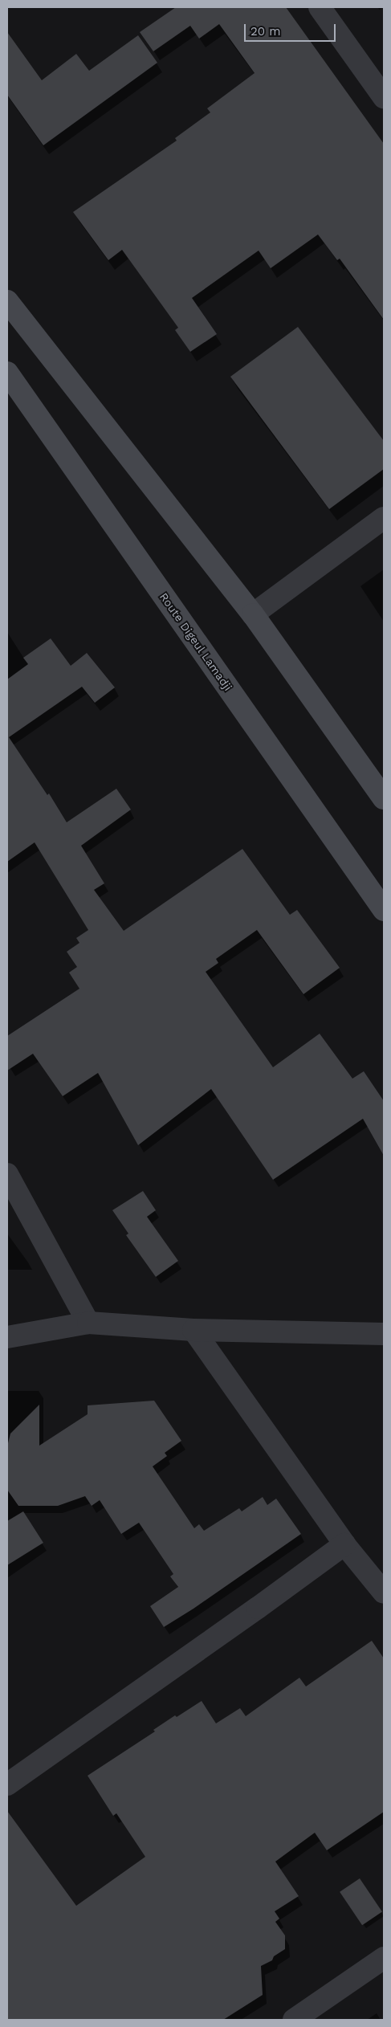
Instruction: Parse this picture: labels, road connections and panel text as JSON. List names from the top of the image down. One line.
{"streets":{"main road":["Route Digeul Lamadji"]},"scale_bar":"20 m"}
